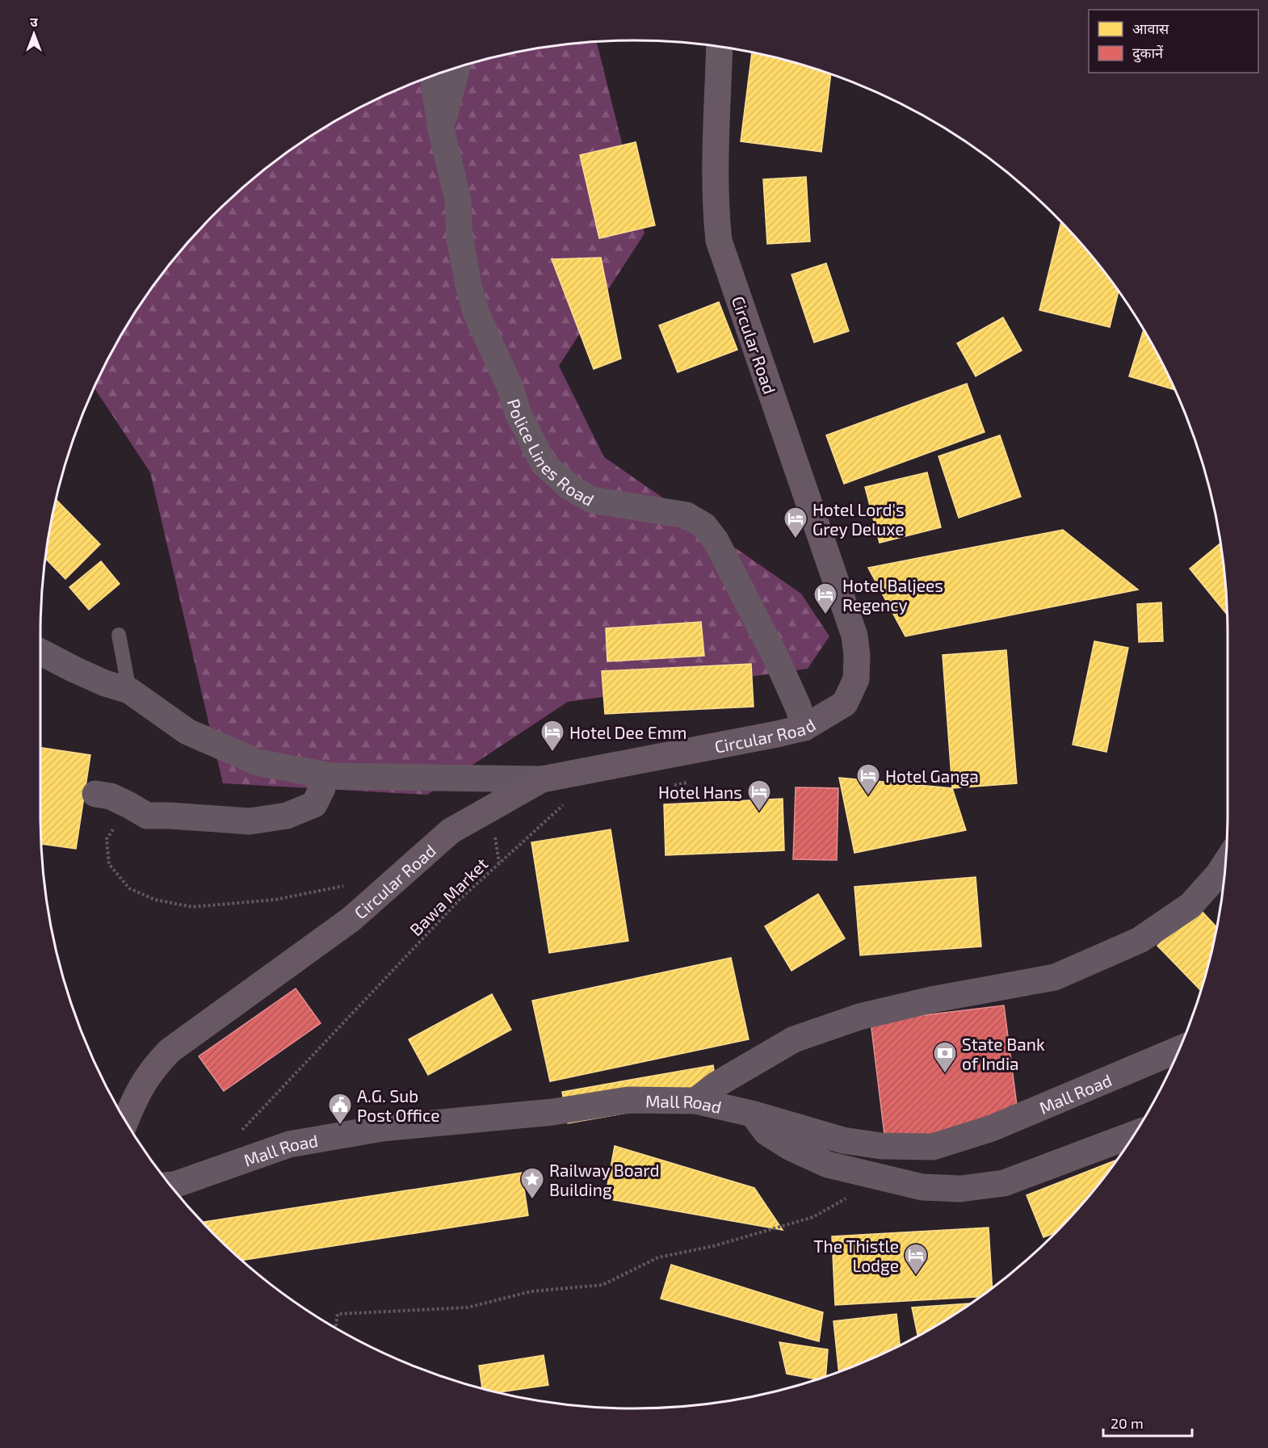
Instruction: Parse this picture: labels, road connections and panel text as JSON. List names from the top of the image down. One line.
{"streets":{"main road":["Circular Road"],"street":["Police Lines Road","Mall Road"],"path":["Bawa Market"]},"crossings":[["Circular Road","Police Lines Road"]],"places":{"hotel":["Hotel Lord's Grey Deluxe","Hotel Baljees Regency","Hotel Dee Emm","Hotel Ganga","Hotel Hans","The Thistle Lodge"],"bank":["State Bank of India"],"public building":["A.G. Sub Post Office"],"place":["Railway Board Building"]},"legend":["आवास","दुकानें"],"scale_bar":"20 m","north":"top"}
